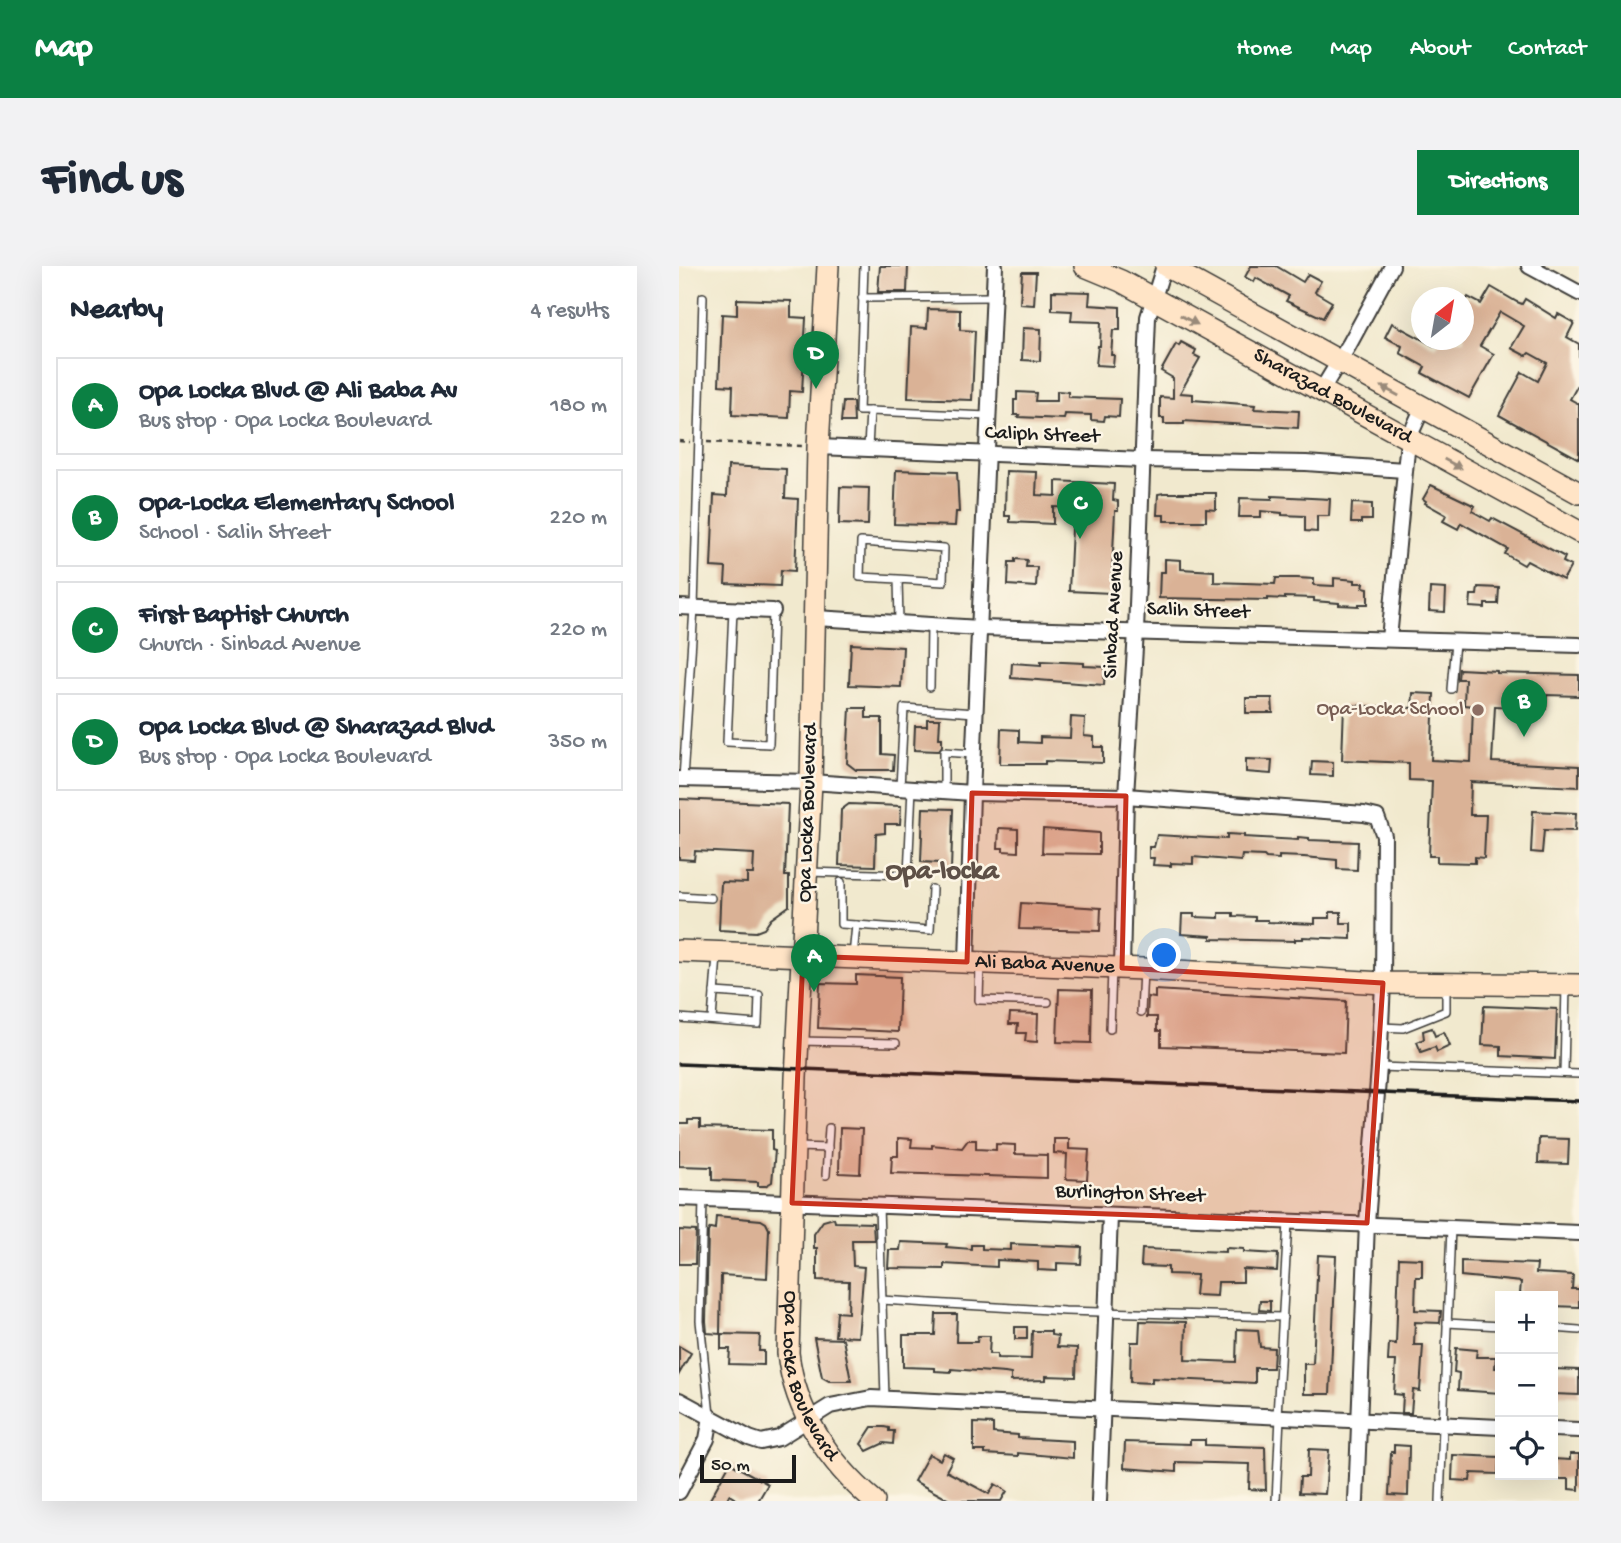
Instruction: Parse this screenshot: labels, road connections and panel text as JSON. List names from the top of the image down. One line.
{"streets":{"street":["Sharazad Boulevard","Caliph Street","Salih Street","Sinbad Avenue","Opa Locka Boulevard","Ali Baba Avenue","Burlington Street"]},"crossings":[["Sharazad Boulevard","Sinbad Avenue"],["Caliph Street","Sinbad Avenue"],["Caliph Street","Opa Locka Boulevard"],["Salih Street","Sinbad Avenue"],["Salih Street","Opa Locka Boulevard"],["Sinbad Avenue","Ali Baba Avenue"],["Opa Locka Boulevard","Ali Baba Avenue"],["Opa Locka Boulevard","Burlington Street"]],"districts":["Opa-locka"],"places":["Opa-Locka School"],"scale_bar":"50 m","north":"top right","page":{"header":"Map","nav":["Home","Map","About","Contact"],"buttons":"Directions","title":"Find us","heading":["Nearby","4 results"],"pins":["D","C","B","A"],"list":[{"mark":"A","name":"Opa Locka Blvd @ Ali Baba Av","note":"Bus stop · Opa Locka Boulevard","value":"180 m"},{"mark":"B","name":"Opa-Locka Elementary School","note":"School · Salih Street","value":"220 m"},{"mark":"C","name":"First Baptist Church","note":"Church · Sinbad Avenue","value":"220 m"},{"mark":"D","name":"Opa Locka Blvd @ Sharazad Blvd","note":"Bus stop · Opa Locka Boulevard","value":"350 m"}],"map_buttons":["+","−"],"scale":"50 m"}}
